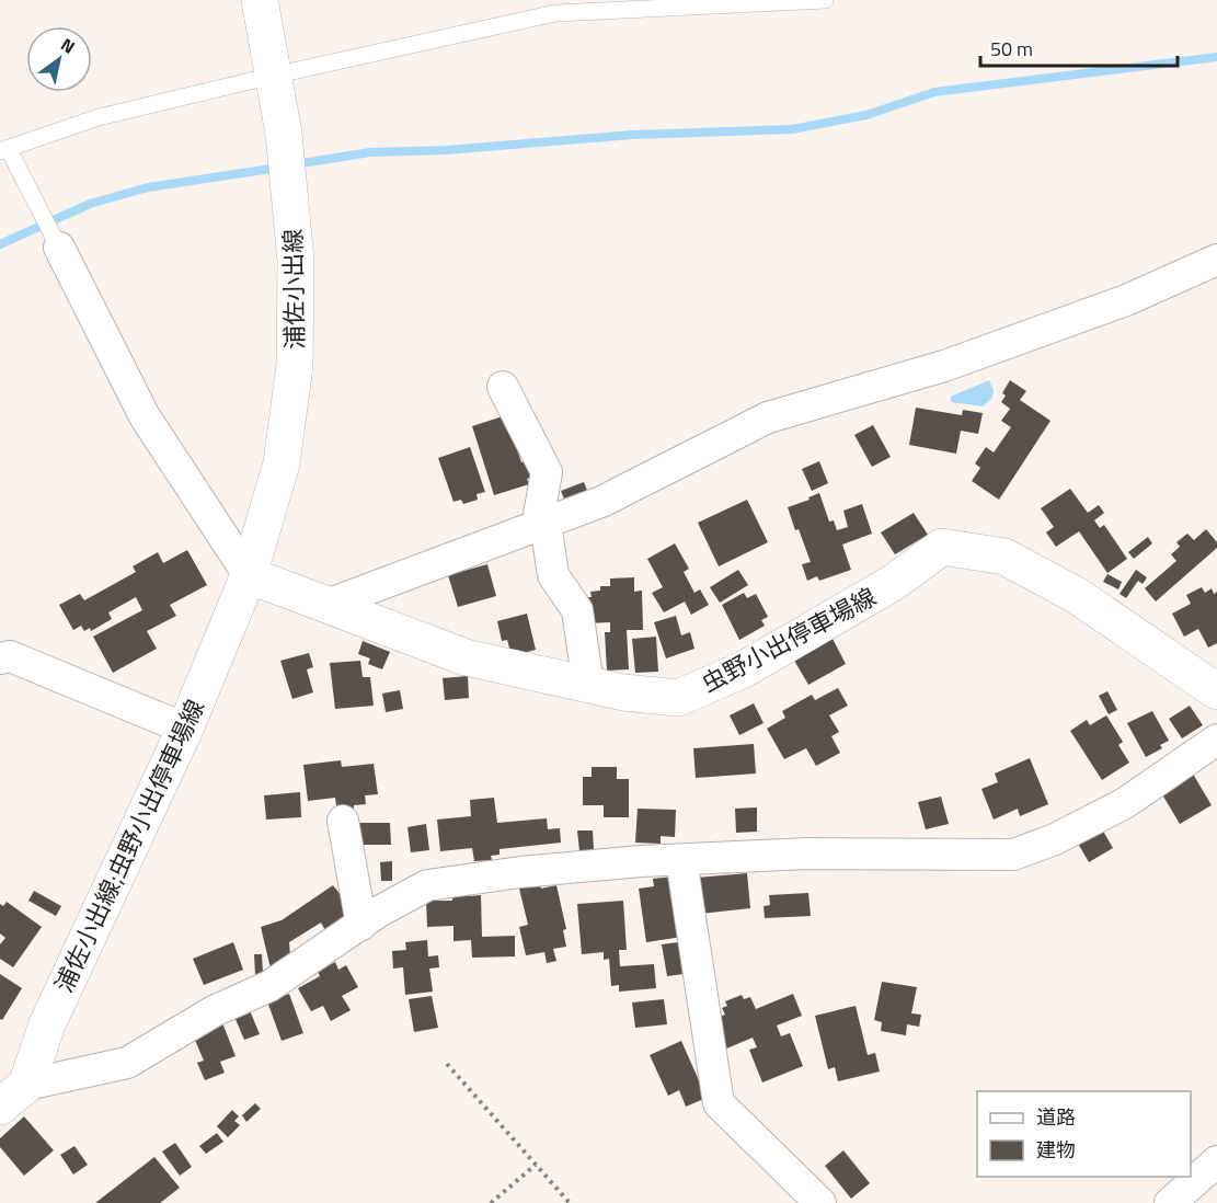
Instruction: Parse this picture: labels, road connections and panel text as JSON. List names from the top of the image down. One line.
{"streets":{"main road":["浦佐小出線","虫野小出停車場線","浦佐小出線;虫野小出停車場線"]},"crossings":[["浦佐小出線","虫野小出停車場線"],["浦佐小出線","浦佐小出線;虫野小出停車場線"],["虫野小出停車場線","浦佐小出線;虫野小出停車場線"]],"legend":["道路","建物"],"scale_bar":"50 m","north":"top right"}
